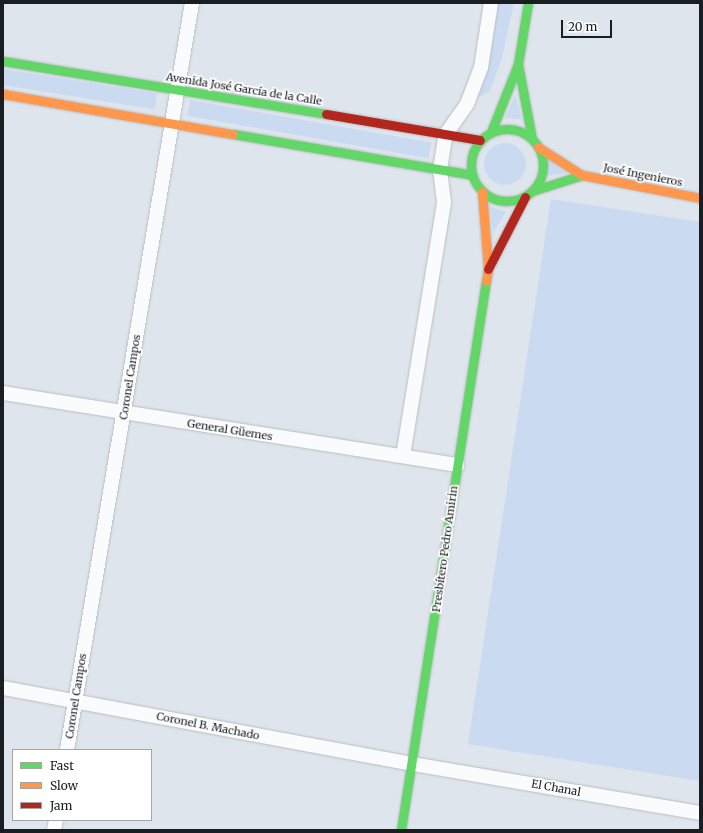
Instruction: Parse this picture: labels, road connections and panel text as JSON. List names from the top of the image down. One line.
{"streets":{"main road":["Avenida José García de la Calle","José Ingenieros","Presbítero Pedro Amirin"],"street":["Coronel Campos","General Güemes","Coronel B. Machado","El Chanal"]},"crossings":[["Avenida José García de la Calle","José Ingenieros"],["Avenida José García de la Calle","Coronel Campos"],["Avenida José García de la Calle","Presbítero Pedro Amirin"],["José Ingenieros","Presbítero Pedro Amirin"],["Coronel Campos","General Güemes"],["Coronel Campos","Coronel B. Machado"],["General Güemes","Presbítero Pedro Amirin"],["Presbítero Pedro Amirin","Coronel B. Machado"],["Presbítero Pedro Amirin","El Chanal"],["Coronel B. Machado","El Chanal"]],"legend":["Fast","Slow","Jam"],"scale_bar":"20 m"}
